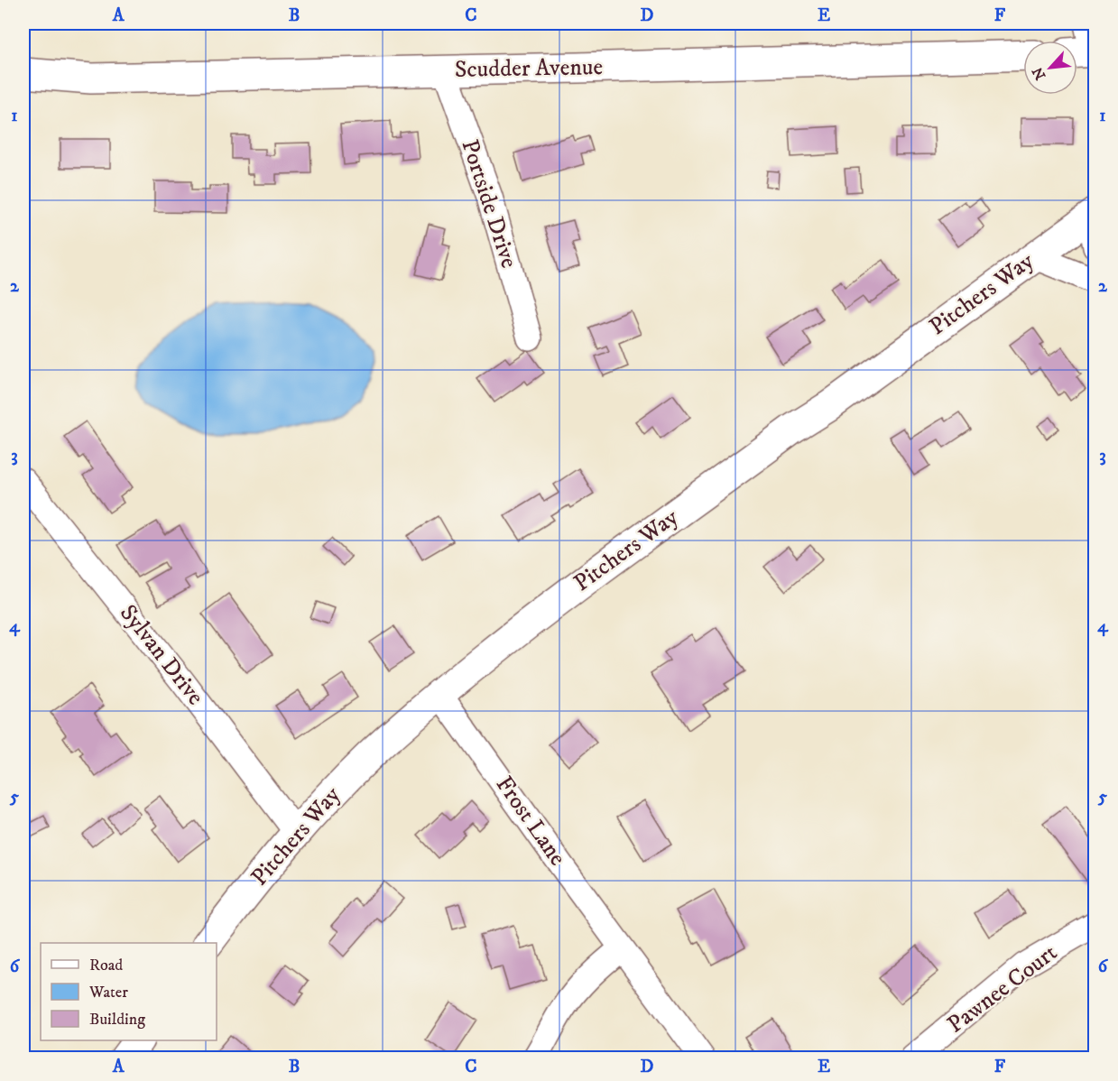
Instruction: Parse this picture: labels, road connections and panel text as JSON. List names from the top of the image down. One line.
{"streets":{"main road":["Scudder Avenue","Pitchers Way"],"street":["Portside Drive","Sylvan Drive","Frost Lane","Pawnee Court"]},"crossings":[["Scudder Avenue","Portside Drive"],["Pitchers Way","Sylvan Drive"],["Pitchers Way","Frost Lane"]],"legend":["Road","Water","Building"],"north":"bottom left","grid":{"columns":["A","B","C","D","E","F"],"rows":["1","2","3","4","5","6"]}}
